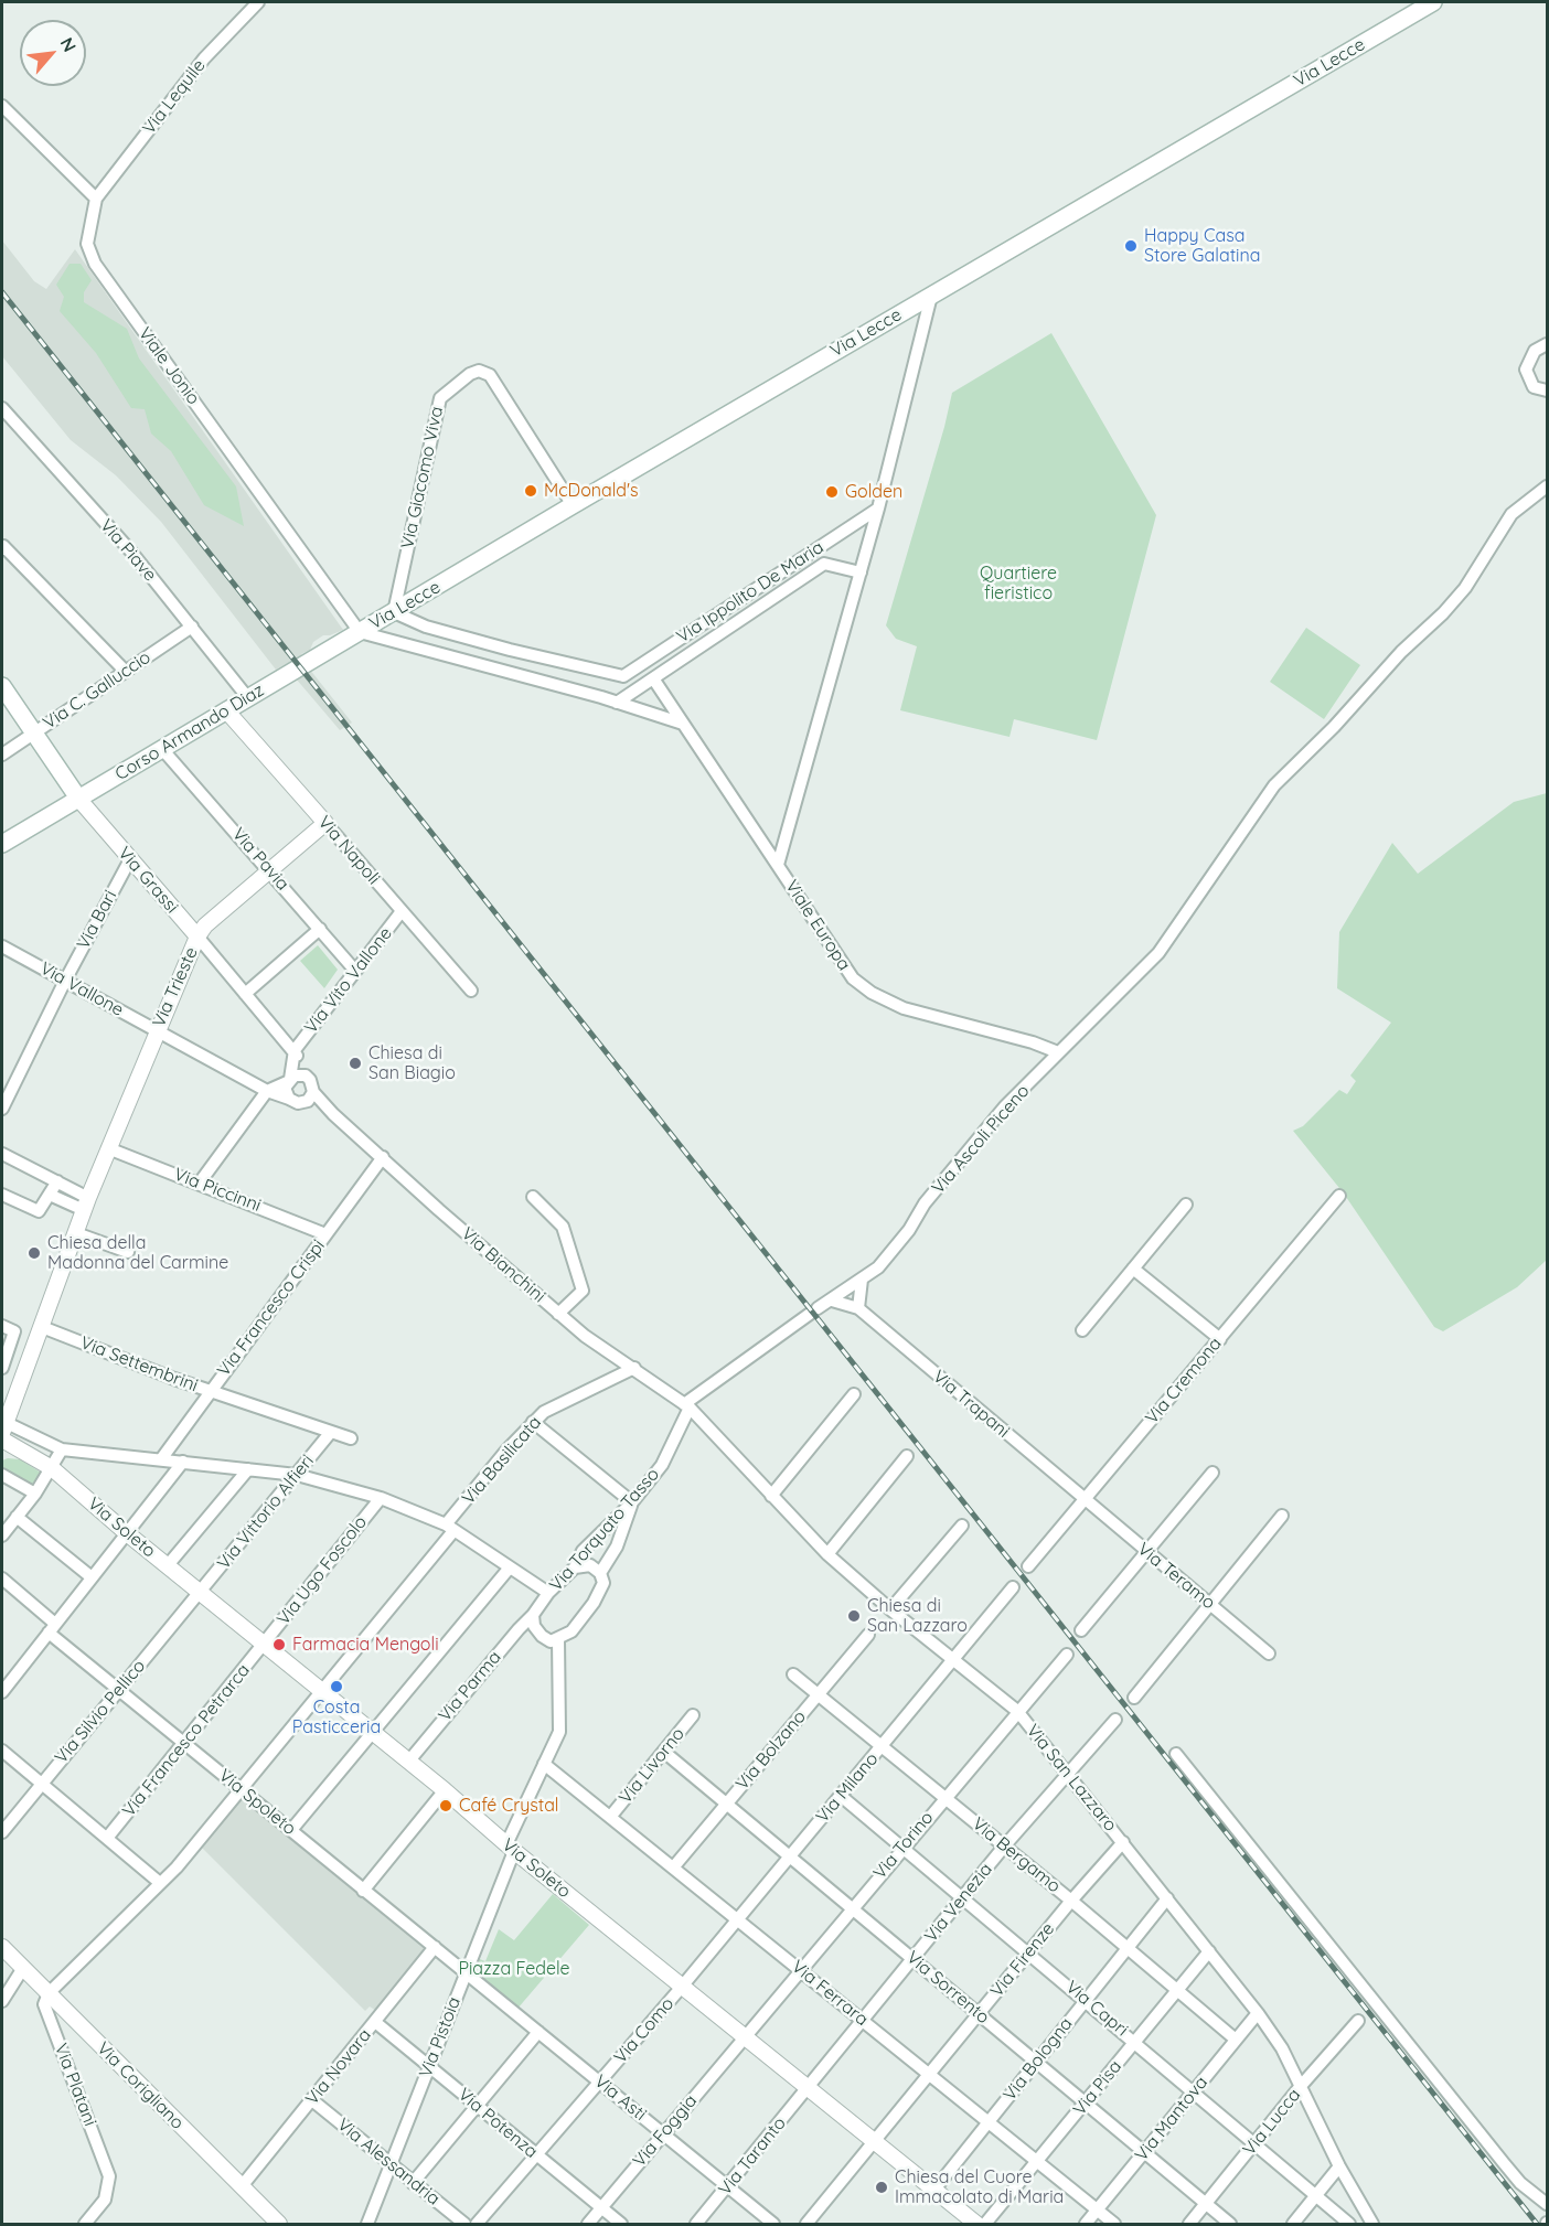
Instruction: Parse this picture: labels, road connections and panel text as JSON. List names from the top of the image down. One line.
{"streets":{"main road":["Via Lecce","Corso Armando Diaz"],"street":["Via Lequile","Viale Jonio","Via Giacomo Viva","Via Piave","Via Ippolito De Maria","Via C. Galluccio","Via Napoli","Via Pavia","Via Grassi","Via Bari","Viale Europa","Via Vito Vallone","Via Trieste","Via Vallone","Via Ascoli Piceno","Via Piccinni","Via Bianchini","Via Francesco Crispi","Via Settembrini","Via Cremona","Via Trapani","Via Basilicata","Via Vittorio Alfieri","Via Soleto","Via Torquato Tasso","Via Ugo Foscolo","Via Teramo","Via Parma","Via Silvio Pellico","Via Francesco Petrarca","Via Bolzano","Via Livorno","Via San Lazzaro","Via Milano","Via Spoleto","Via Torino","Via Bergamo","Via Venezia","Via Firenze","Via Sorrento","Via Ferrara","Via Capri","Via Como","Via Pistoia","Via Bologna","Via Novara","Via Platani","Via Corigliano","Via Pisa","Via Asti","Via Mantova","Via Lucca","Via Potenza","Via Foggia","Via Taranto","Via Alessandria"]},"crossings":[["Via Lecce","Viale Jonio"],["Via Lecce","Via Giacomo Viva"],["Via Lecce","Corso Armando Diaz"],["Via Lequile","Viale Jonio"],["Via Piave","Via C. Galluccio"],["Via Piave","Corso Armando Diaz"],["Via Ippolito De Maria","Viale Europa"],["Corso Armando Diaz","Via Napoli"],["Corso Armando Diaz","Via Pavia"],["Corso Armando Diaz","Via Grassi"],["Via Napoli","Via Vito Vallone"],["Via Napoli","Via Trieste"],["Via Pavia","Via Vito Vallone"],["Via Pavia","Via Trieste"],["Via Grassi","Via Bari"],["Via Grassi","Via Vito Vallone"],["Via Grassi","Via Trieste"],["Via Grassi","Via Vallone"],["Via Bari","Via Vallone"],["Viale Europa","Via Ascoli Piceno"],["Via Trieste","Via Vallone"],["Via Trieste","Via Piccinni"],["Via Trieste","Via Settembrini"],["Via Ascoli Piceno","Via Trapani"],["Via Ascoli Piceno","Via Torquato Tasso"],["Via Piccinni","Via Francesco Crispi"],["Via Bianchini","Via Francesco Crispi"],["Via Bianchini","Via Basilicata"],["Via Bianchini","Via Torquato Tasso"],["Via Bianchini","Via San Lazzaro"],["Via Francesco Crispi","Via Settembrini"],["Via Settembrini","Via Vittorio Alfieri"],["Via Cremona","Via Trapani"],["Via Cremona","Via Teramo"],["Via Trapani","Via Teramo"],["Via Basilicata","Via Soleto"],["Via Basilicata","Via Spoleto"],["Via Basilicata","Via Platani"],["Via Basilicata","Via Corigliano"],["Via Vittorio Alfieri","Via Soleto"],["Via Vittorio Alfieri","Via Silvio Pellico"],["Via Soleto","Via Ugo Foscolo"],["Via Soleto","Via Parma"],["Via Soleto","Via Silvio Pellico"],["Via Soleto","Via Francesco Petrarca"],["Via Soleto","Via Milano"],["Via Soleto","Via Torino"],["Via Soleto","Via Venezia"],["Via Soleto","Via Firenze"],["Via Soleto","Via Como"],["Via Soleto","Via Pistoia"],["Via Soleto","Via Bologna"],["Via Soleto","Via Foggia"],["Via Soleto","Via Taranto"],["Via Torquato Tasso","Via Parma"],["Via Torquato Tasso","Via San Lazzaro"],["Via Ugo Foscolo","Via Francesco Petrarca"],["Via Silvio Pellico","Via Spoleto"],["Via Francesco Petrarca","Via Spoleto"],["Via Bolzano","Via Bergamo"],["Via Bolzano","Via Sorrento"],["Via Bolzano","Via Ferrara"],["Via Livorno","Via Sorrento"],["Via Livorno","Via Ferrara"],["Via San Lazzaro","Via Milano"],["Via San Lazzaro","Via Torino"],["Via San Lazzaro","Via Venezia"],["Via San Lazzaro","Via Firenze"],["Via San Lazzaro","Via Bologna"],["Via San Lazzaro","Via Pisa"],["Via San Lazzaro","Via Mantova"],["Via San Lazzaro","Via Lucca"],["Via Milano","Via Bergamo"],["Via Milano","Via Sorrento"],["Via Milano","Via Ferrara"],["Via Milano","Via Capri"],["Via Milano","Via Como"],["Via Spoleto","Via Pistoia"],["Via Spoleto","Via Novara"],["Via Spoleto","Via Asti"],["Via Torino","Via Bergamo"],["Via Torino","Via Sorrento"],["Via Torino","Via Ferrara"],["Via Torino","Via Capri"],["Via Torino","Via Foggia"],["Via Bergamo","Via Venezia"],["Via Bergamo","Via Firenze"],["Via Bergamo","Via Bologna"],["Via Bergamo","Via Pisa"],["Via Bergamo","Via Mantova"],["Via Venezia","Via Sorrento"],["Via Venezia","Via Ferrara"],["Via Venezia","Via Capri"],["Via Venezia","Via Taranto"],["Via Firenze","Via Sorrento"],["Via Firenze","Via Ferrara"],["Via Firenze","Via Capri"],["Via Sorrento","Via Bologna"],["Via Sorrento","Via Pisa"],["Via Sorrento","Via Mantova"],["Via Sorrento","Via Lucca"],["Via Ferrara","Via Pistoia"],["Via Ferrara","Via Bologna"],["Via Ferrara","Via Pisa"],["Via Ferrara","Via Mantova"],["Via Capri","Via Bologna"],["Via Capri","Via Pisa"],["Via Capri","Via Mantova"],["Via Capri","Via Lucca"],["Via Como","Via Asti"],["Via Como","Via Potenza"],["Via Pistoia","Via Asti"],["Via Pistoia","Via Potenza"],["Via Pistoia","Via Alessandria"],["Via Novara","Via Corigliano"],["Via Novara","Via Potenza"],["Via Novara","Via Alessandria"],["Via Platani","Via Corigliano"],["Via Asti","Via Foggia"],["Via Asti","Via Taranto"],["Via Potenza","Via Foggia"]],"parks":["Quartiere fieristico","Piazza Fedele"],"places":["Happy Casa Store Galatina","McDonald's","Golden","Chiesa di San Biagio","Chiesa della Madonna del Carmine","Chiesa di San Lazzaro","Farmacia Mengoli","Costa Pasticceria","Café Crystal","Chiesa del Cuore Immacolato di Maria"],"north":"top right"}
